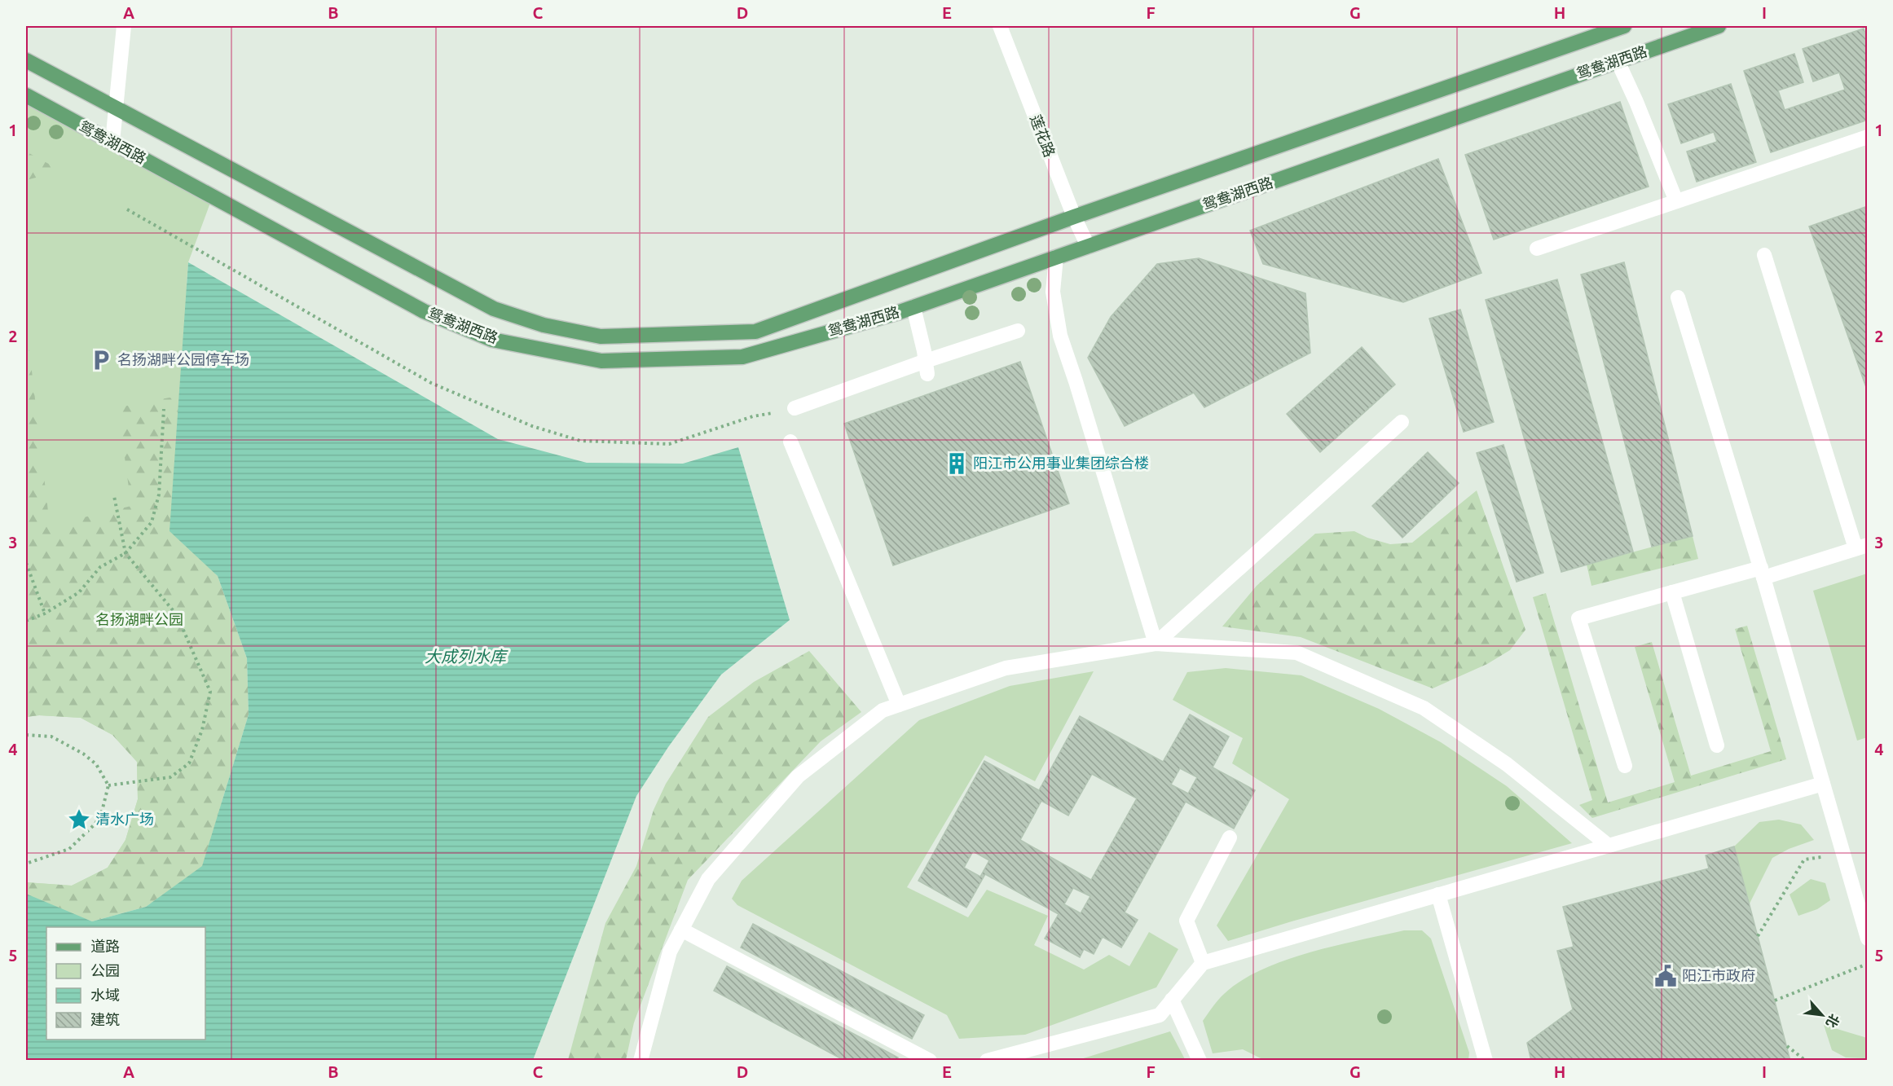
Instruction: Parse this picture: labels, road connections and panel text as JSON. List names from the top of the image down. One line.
{"streets":{"main road":["鸳鸯湖西路"],"street":["莲花路"]},"crossings":[["鸳鸯湖西路","莲花路"]],"water":["大成列水库"],"parks":["名扬湖畔公园"],"places":{"parking":["名扬湖畔公园停车场"],"building":["阳江市公用事业集团综合楼"],"place":["清水广场"],"public building":["阳江市政府"]},"legend":["道路","公园","水域","建筑"],"north":"bottom right","grid":{"columns":["A","B","C","D","E","F","G","H","I"],"rows":["1","2","3","4","5"]}}
